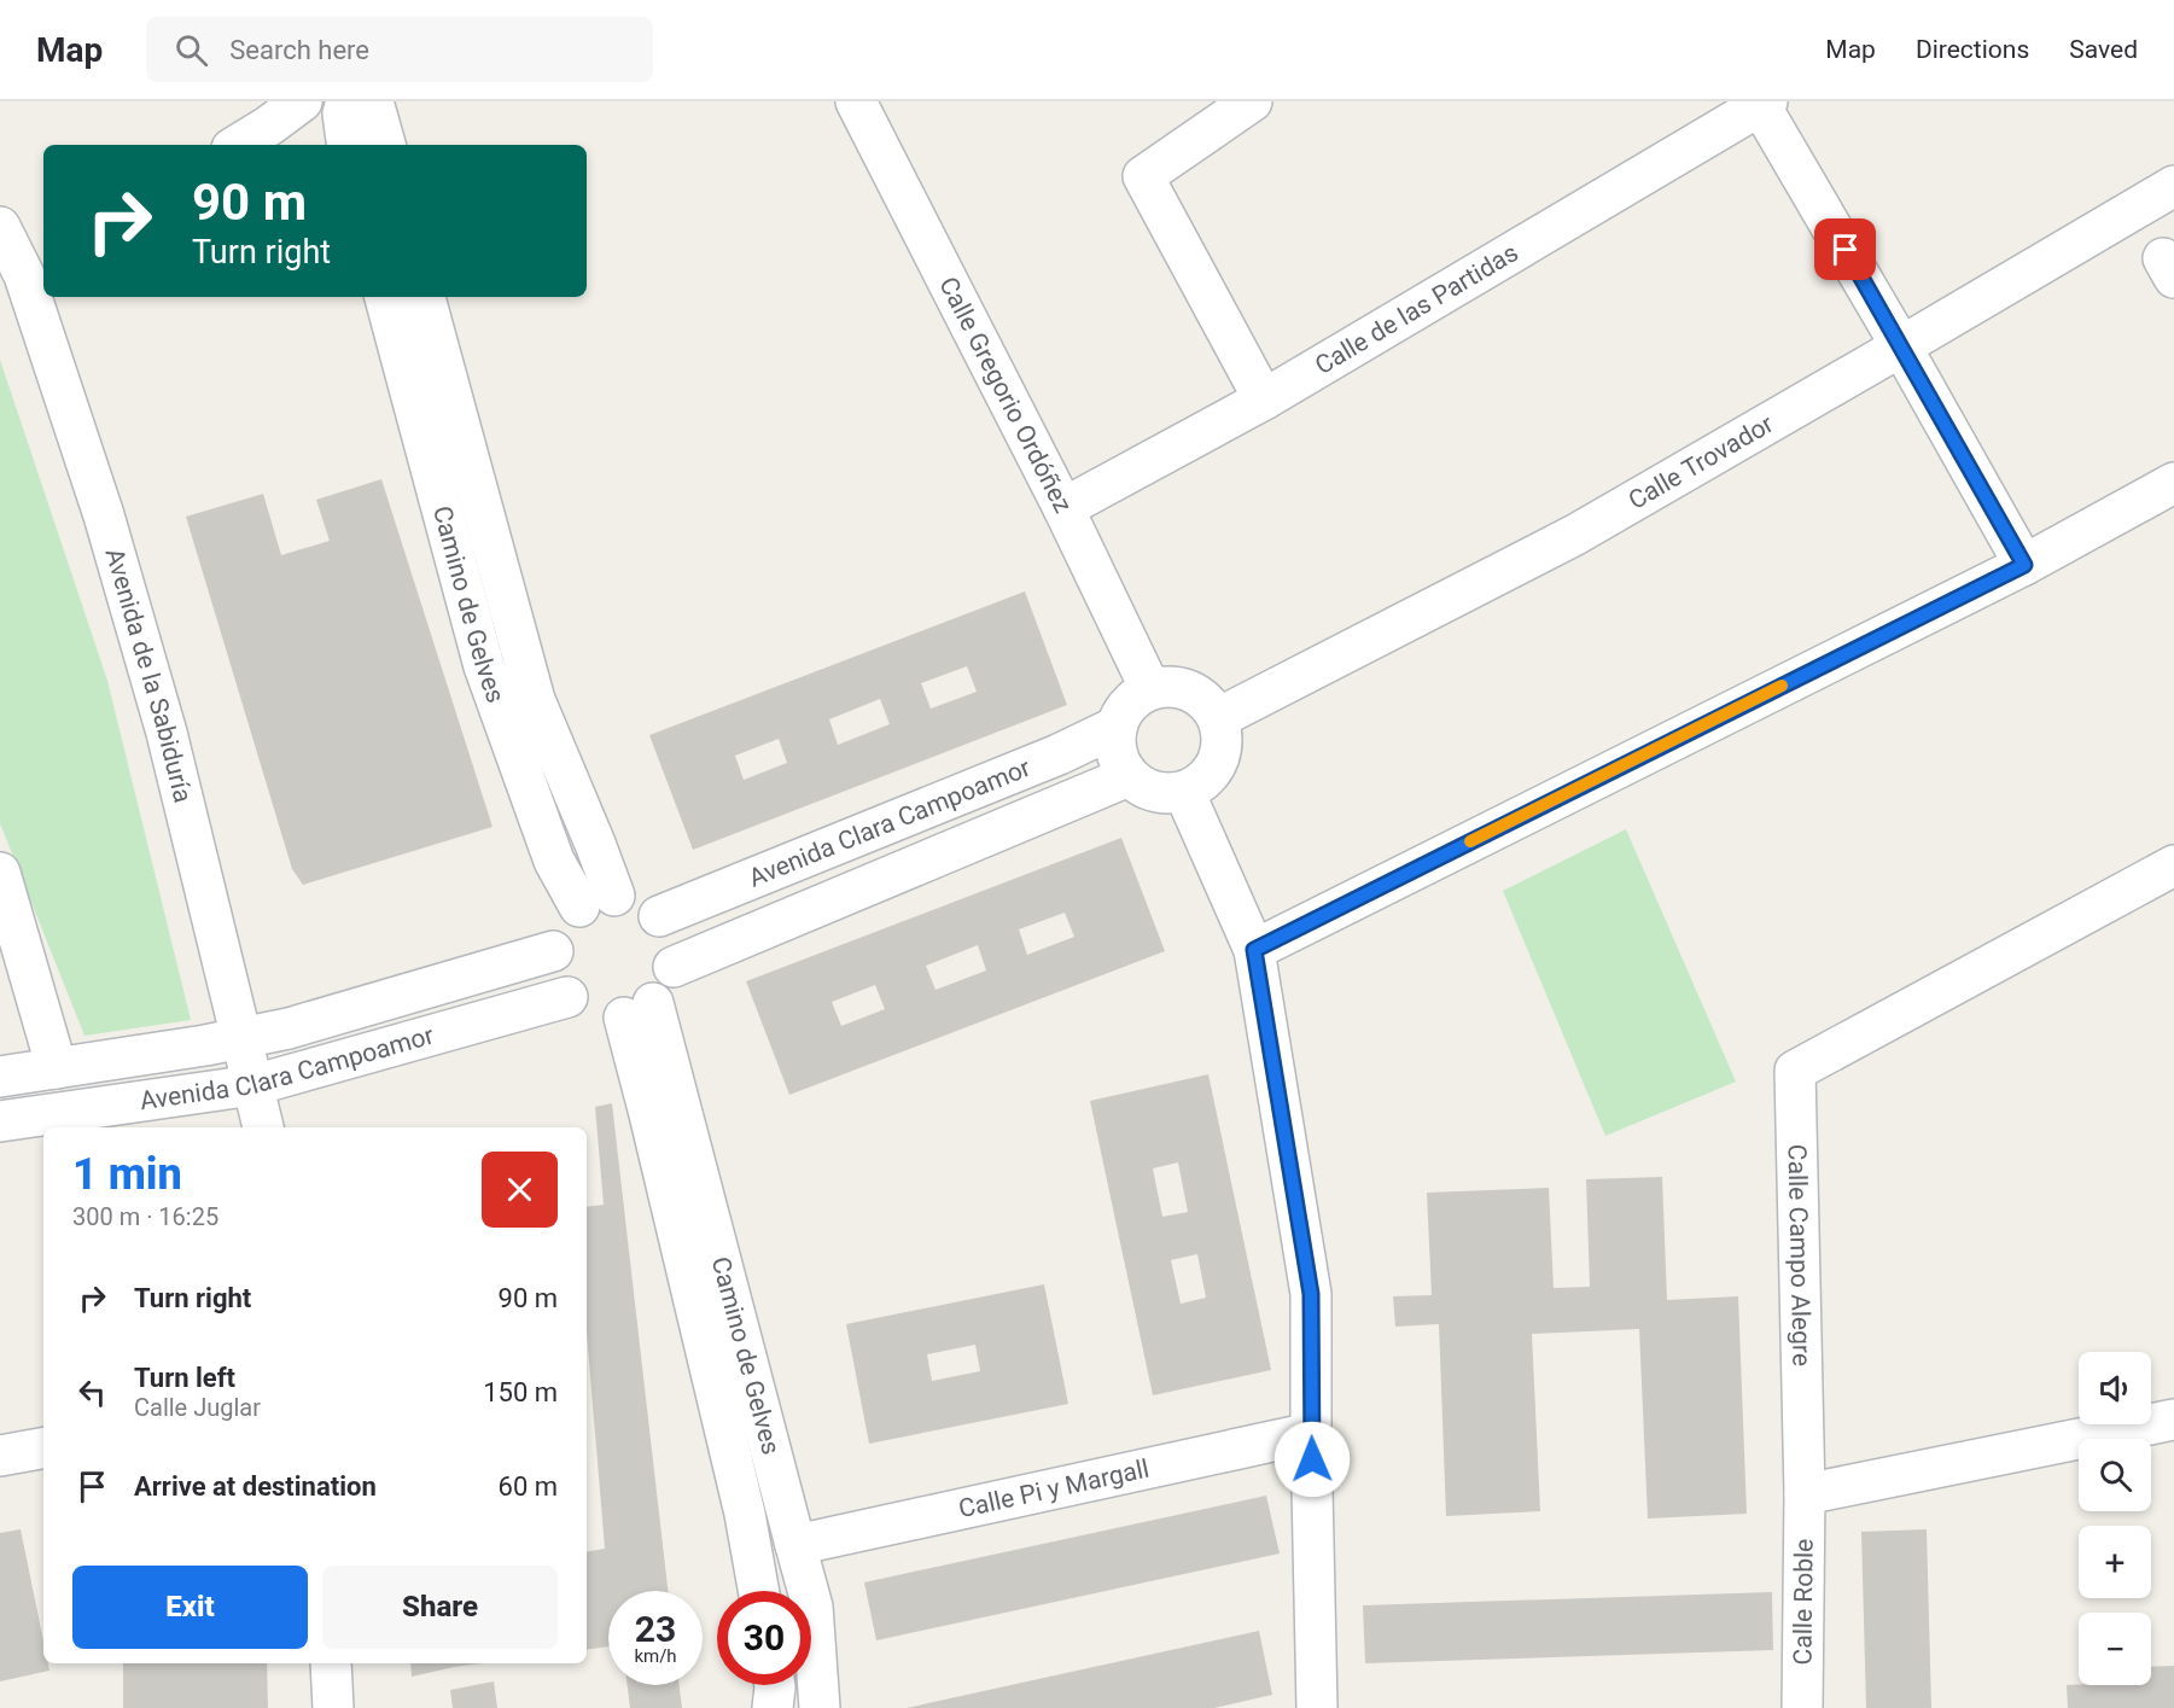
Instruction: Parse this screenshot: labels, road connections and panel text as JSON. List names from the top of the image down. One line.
{"streets":{"street":["Calle de las Partidas","Calle Gregorio Ordóñez","Calle Trovador","Camino de Gelves","Avenida de la Sabiduría","Avenida Clara Campoamor","Calle Campo Alegre","Calle Pi y Margall","Calle Roble"]},"crossings":[["Calle de las Partidas","Calle Gregorio Ordóñez"],["Calle Gregorio Ordóñez","Calle Trovador"],["Calle Gregorio Ordóñez","Avenida Clara Campoamor"],["Calle Trovador","Avenida Clara Campoamor"],["Camino de Gelves","Avenida Clara Campoamor"],["Camino de Gelves","Calle Pi y Margall"],["Avenida de la Sabiduría","Avenida Clara Campoamor"],["Calle Campo Alegre","Calle Roble"]],"page":{"header":"Map","search":"Search here","nav":["Map","Directions","Saved"],"turn":["90 m","Turn right"],"heading":["1 min","300 m · 16:25"],"list":[{"name":"Turn right","value":"90 m"},{"name":"Turn left","note":"Calle Juglar","value":"150 m"},{"name":"Arrive at destination","value":"60 m"}],"map_buttons":["+","−"],"buttons":["Exit","Share"],"speed":"23 km/h","limit":"30"}}
